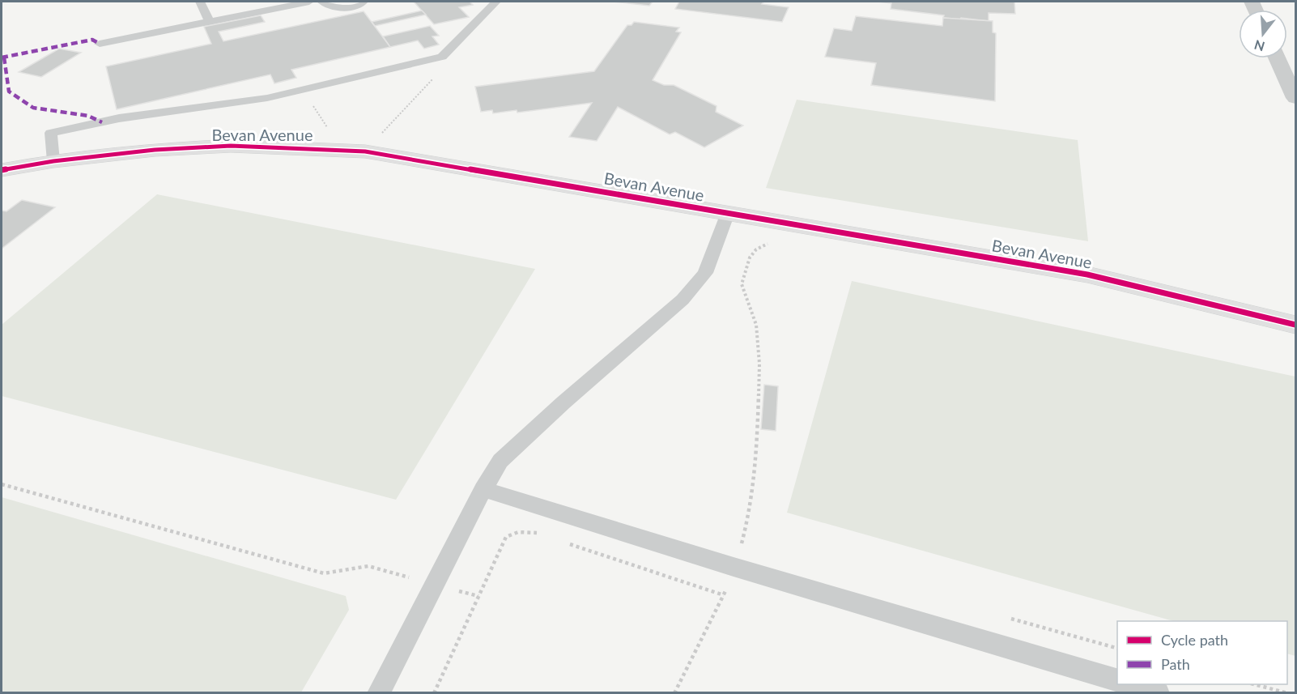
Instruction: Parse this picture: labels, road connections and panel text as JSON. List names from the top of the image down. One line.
{"streets":{"street":["Bevan Avenue"]},"legend":["Cycle path","Path"],"north":"bottom"}
